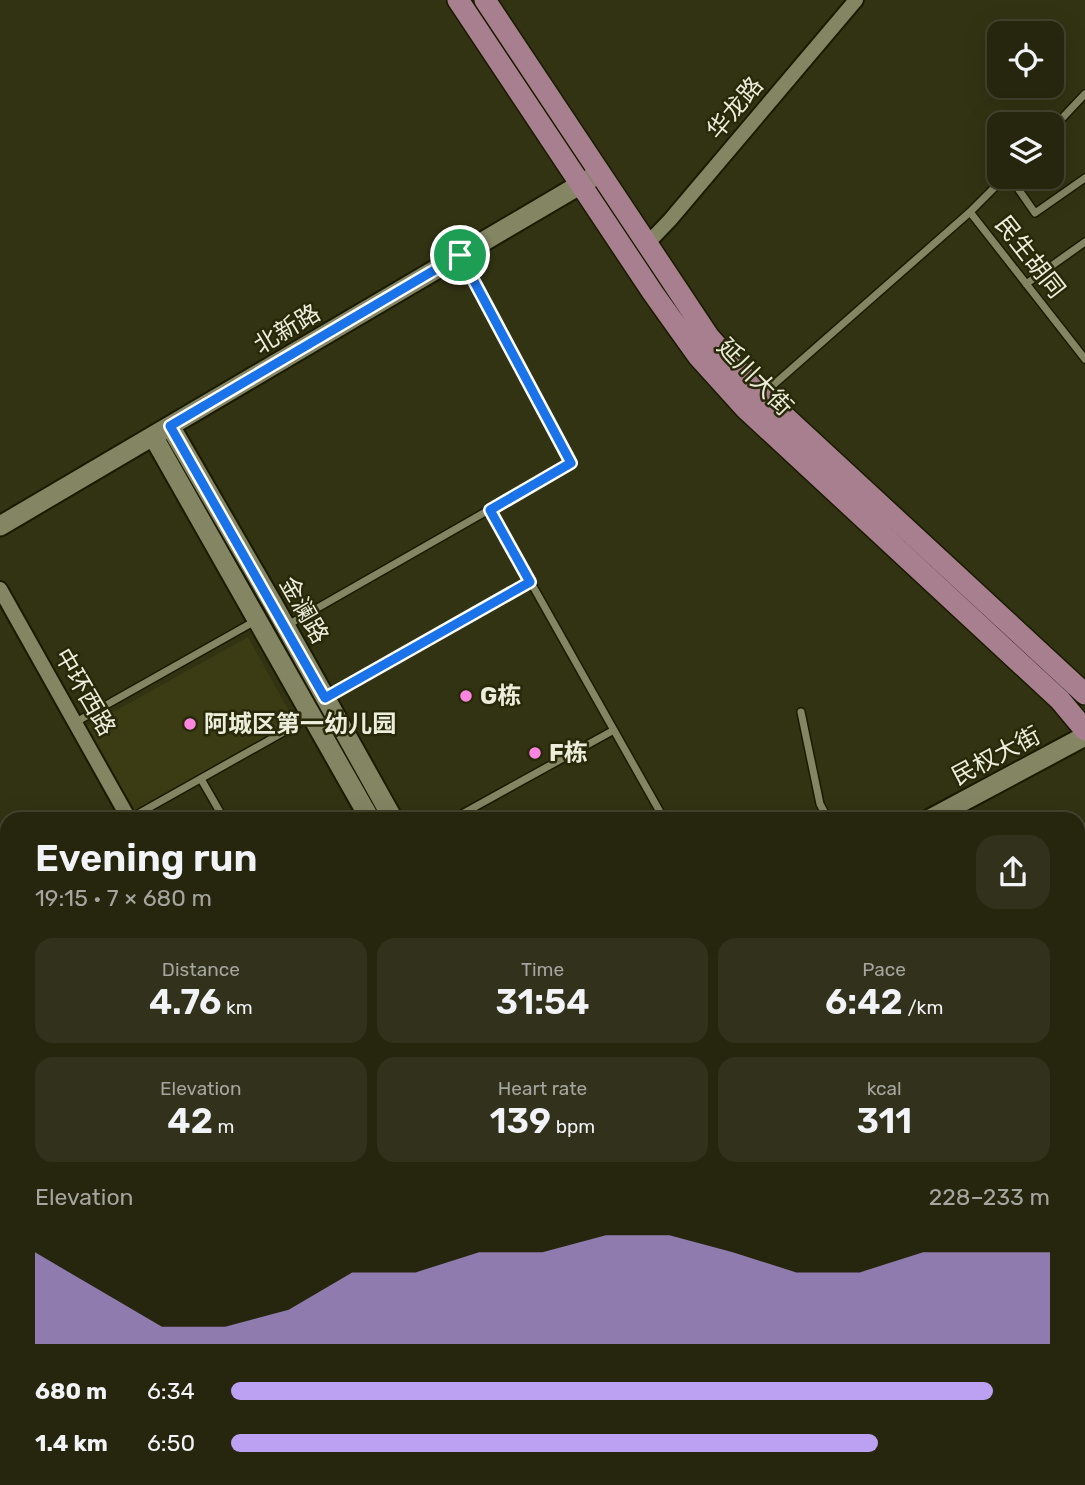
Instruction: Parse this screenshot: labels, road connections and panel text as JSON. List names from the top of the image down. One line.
{"streets":{"main road":["延川大街"],"street":["华龙路","北新路","金澜路","中环西路","民权大街"],"lane":["民生胡同"]},"crossings":[["华龙路","延川大街"],["北新路","延川大街"],["北新路","金澜路"]],"places":["G栋","阿城区第一幼儿园","F栋"],"page":{"heading":["Evening run","19:15 · 7 × 680 m"],"stats":[["Distance","4.76 km"],["Time","31:54"],["Pace","6:42 /km"],["Elevation","42 m"],["Heart rate","139 bpm"],["kcal","311"]],"chart":["Elevation","228–233 m"],"list":[{"name":"680 m","note":"6:34"},{"name":"1.4 km","note":"6:50"}]}}
